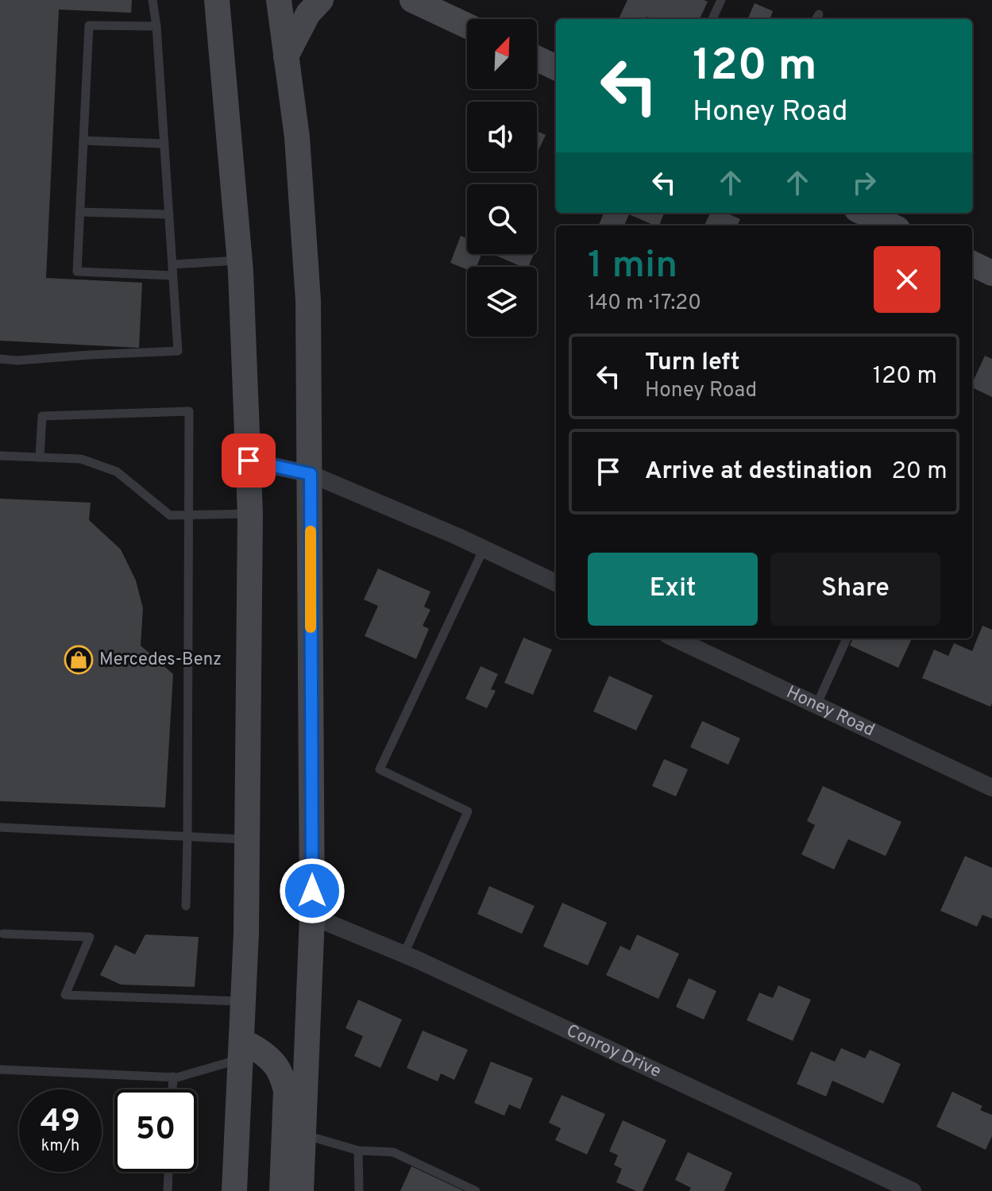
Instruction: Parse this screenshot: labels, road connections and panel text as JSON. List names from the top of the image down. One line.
{"streets":{"street":["Honey Road","Conroy Drive"]},"places":{"shop":["Mercedes-Benz"]},"north":"top right","page":{"turn":["120 m","Honey Road"],"heading":["1 min","140 m · 17:20"],"list":[{"name":"Turn left","note":"Honey Road","value":"120 m"},{"name":"Arrive at destination","value":"20 m"}],"buttons":["Exit","Share"],"speed":"49 km/h","limit":"50"}}
